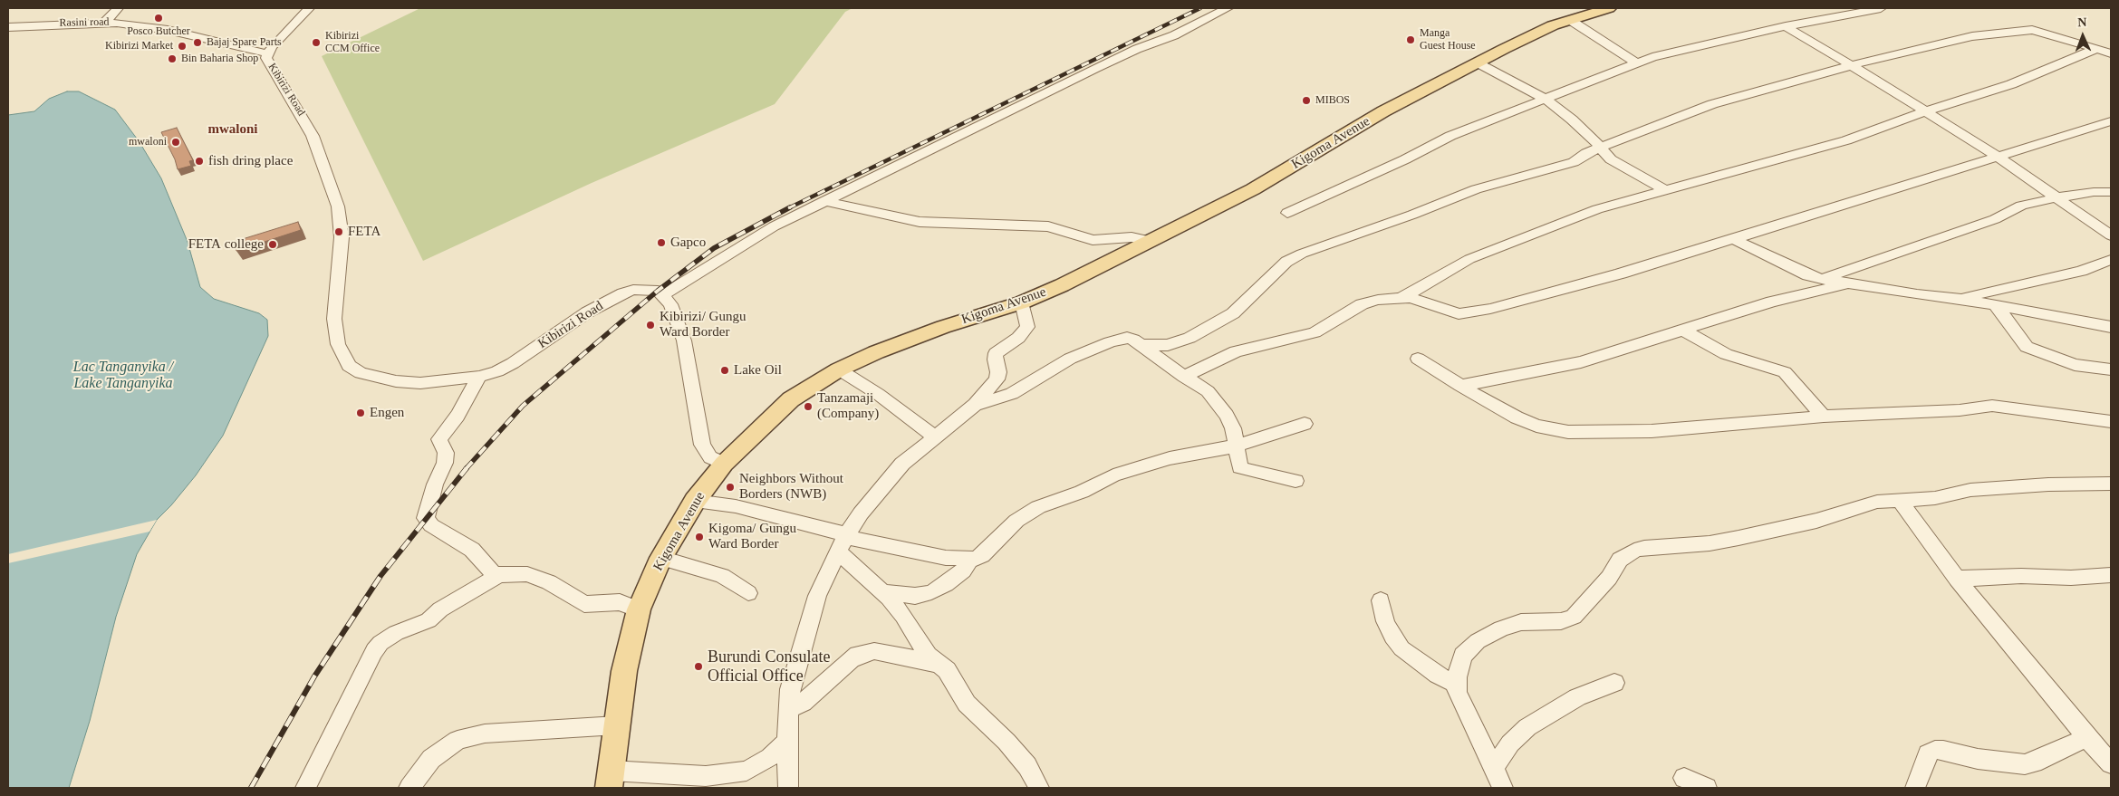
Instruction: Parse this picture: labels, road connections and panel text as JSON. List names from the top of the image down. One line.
{"streets":{"main road":["Kigoma Avenue"],"street":["Rasini road","Kibirizi Road"]},"crossings":[["Rasini road","Kibirizi Road"]],"districts":["mwaloni"],"water":["Lac Tanganyika / Lake Tanganyika"],"places":["Posco Butcher","Manga Guest House","Bajaj Spare Parts","Kibirizi CCM Office","Kibirizi Market","Bin Baharia Shop","MIBOS","mwaloni","fish dring place","FETA","Gapco","FETA college","Kibirizi/ Gungu Ward Border","Lake Oil","Tanzamaji (Company)","Engen","Neighbors Without Borders (NWB)","Kigoma/ Gungu Ward Border","Burundi Consulate Official Office"],"north":"top"}
